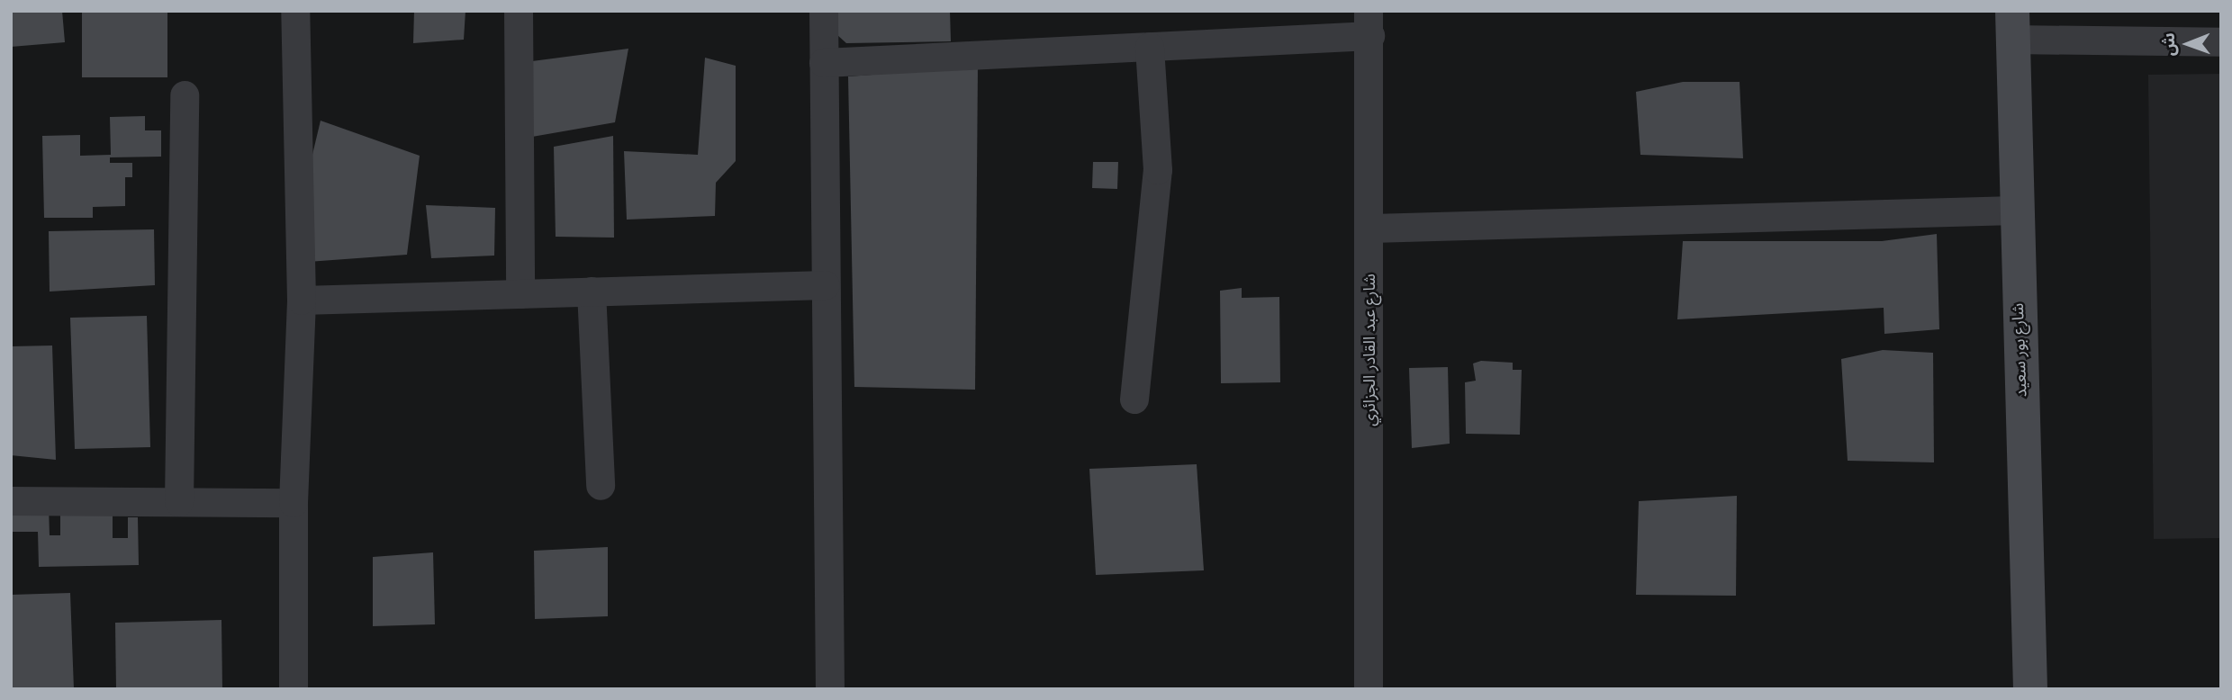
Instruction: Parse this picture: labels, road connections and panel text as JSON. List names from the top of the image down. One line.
{"streets":{"main road":["شارع بور سعيد"],"street":["شارع عبد القادر الجزائري"]},"north":"left"}
